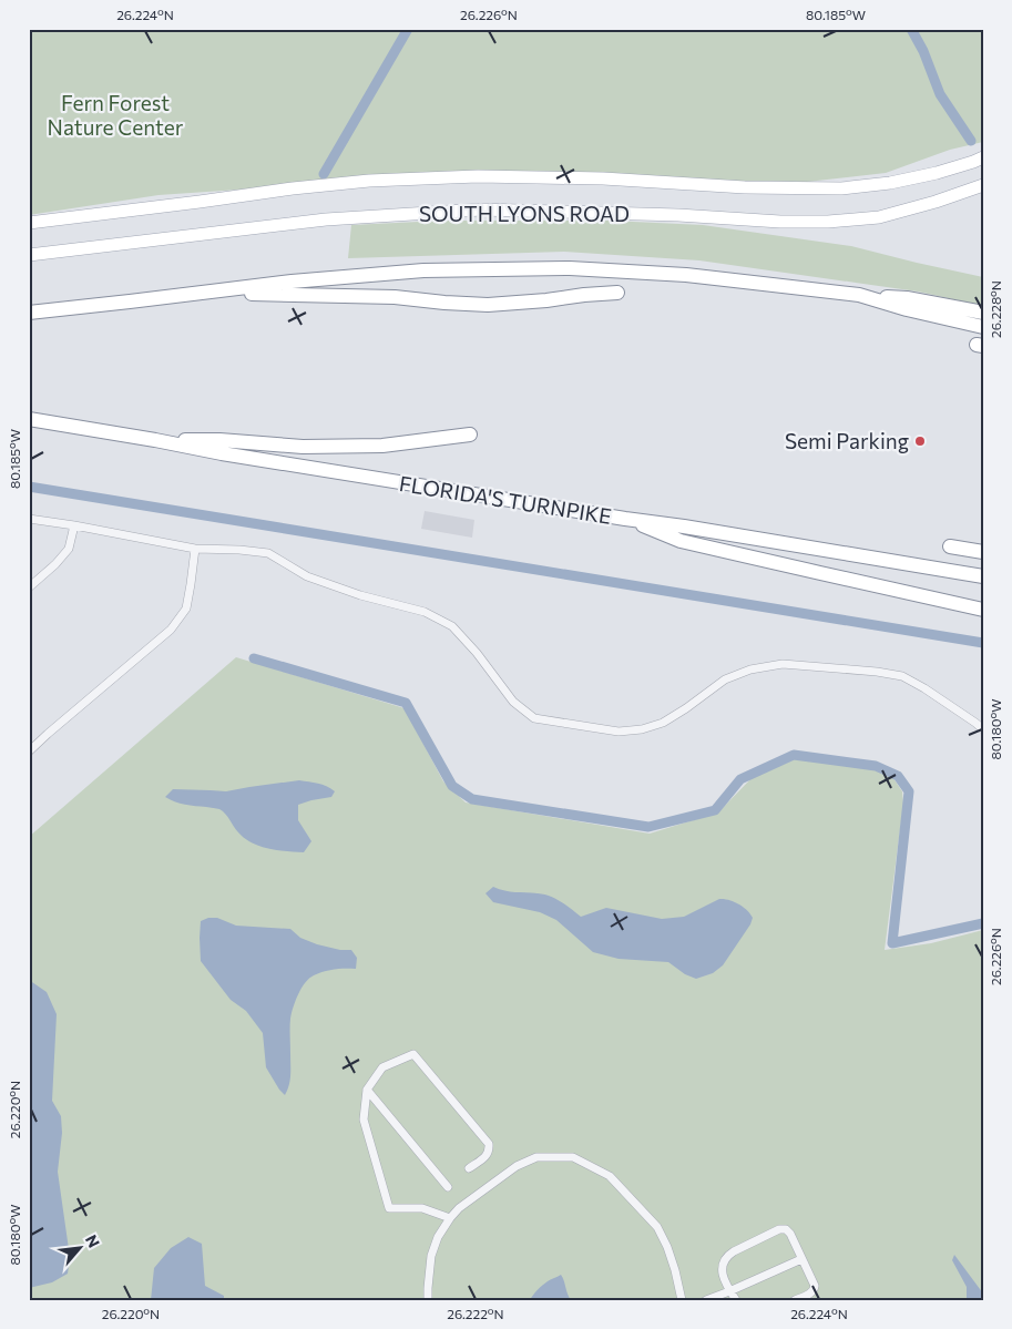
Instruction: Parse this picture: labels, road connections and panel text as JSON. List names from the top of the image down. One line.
{"streets":{"highway":["FLORIDA'S TURNPIKE"],"main road":["SOUTH LYONS ROAD"]},"parks":["Fern Forest Nature Center"],"places":["Semi Parking"],"north":"top right","coordinates":["26.224°N","26.226°N","80.185°W","26.228°N","80.180°W","26.220°N","26.222°N"]}
